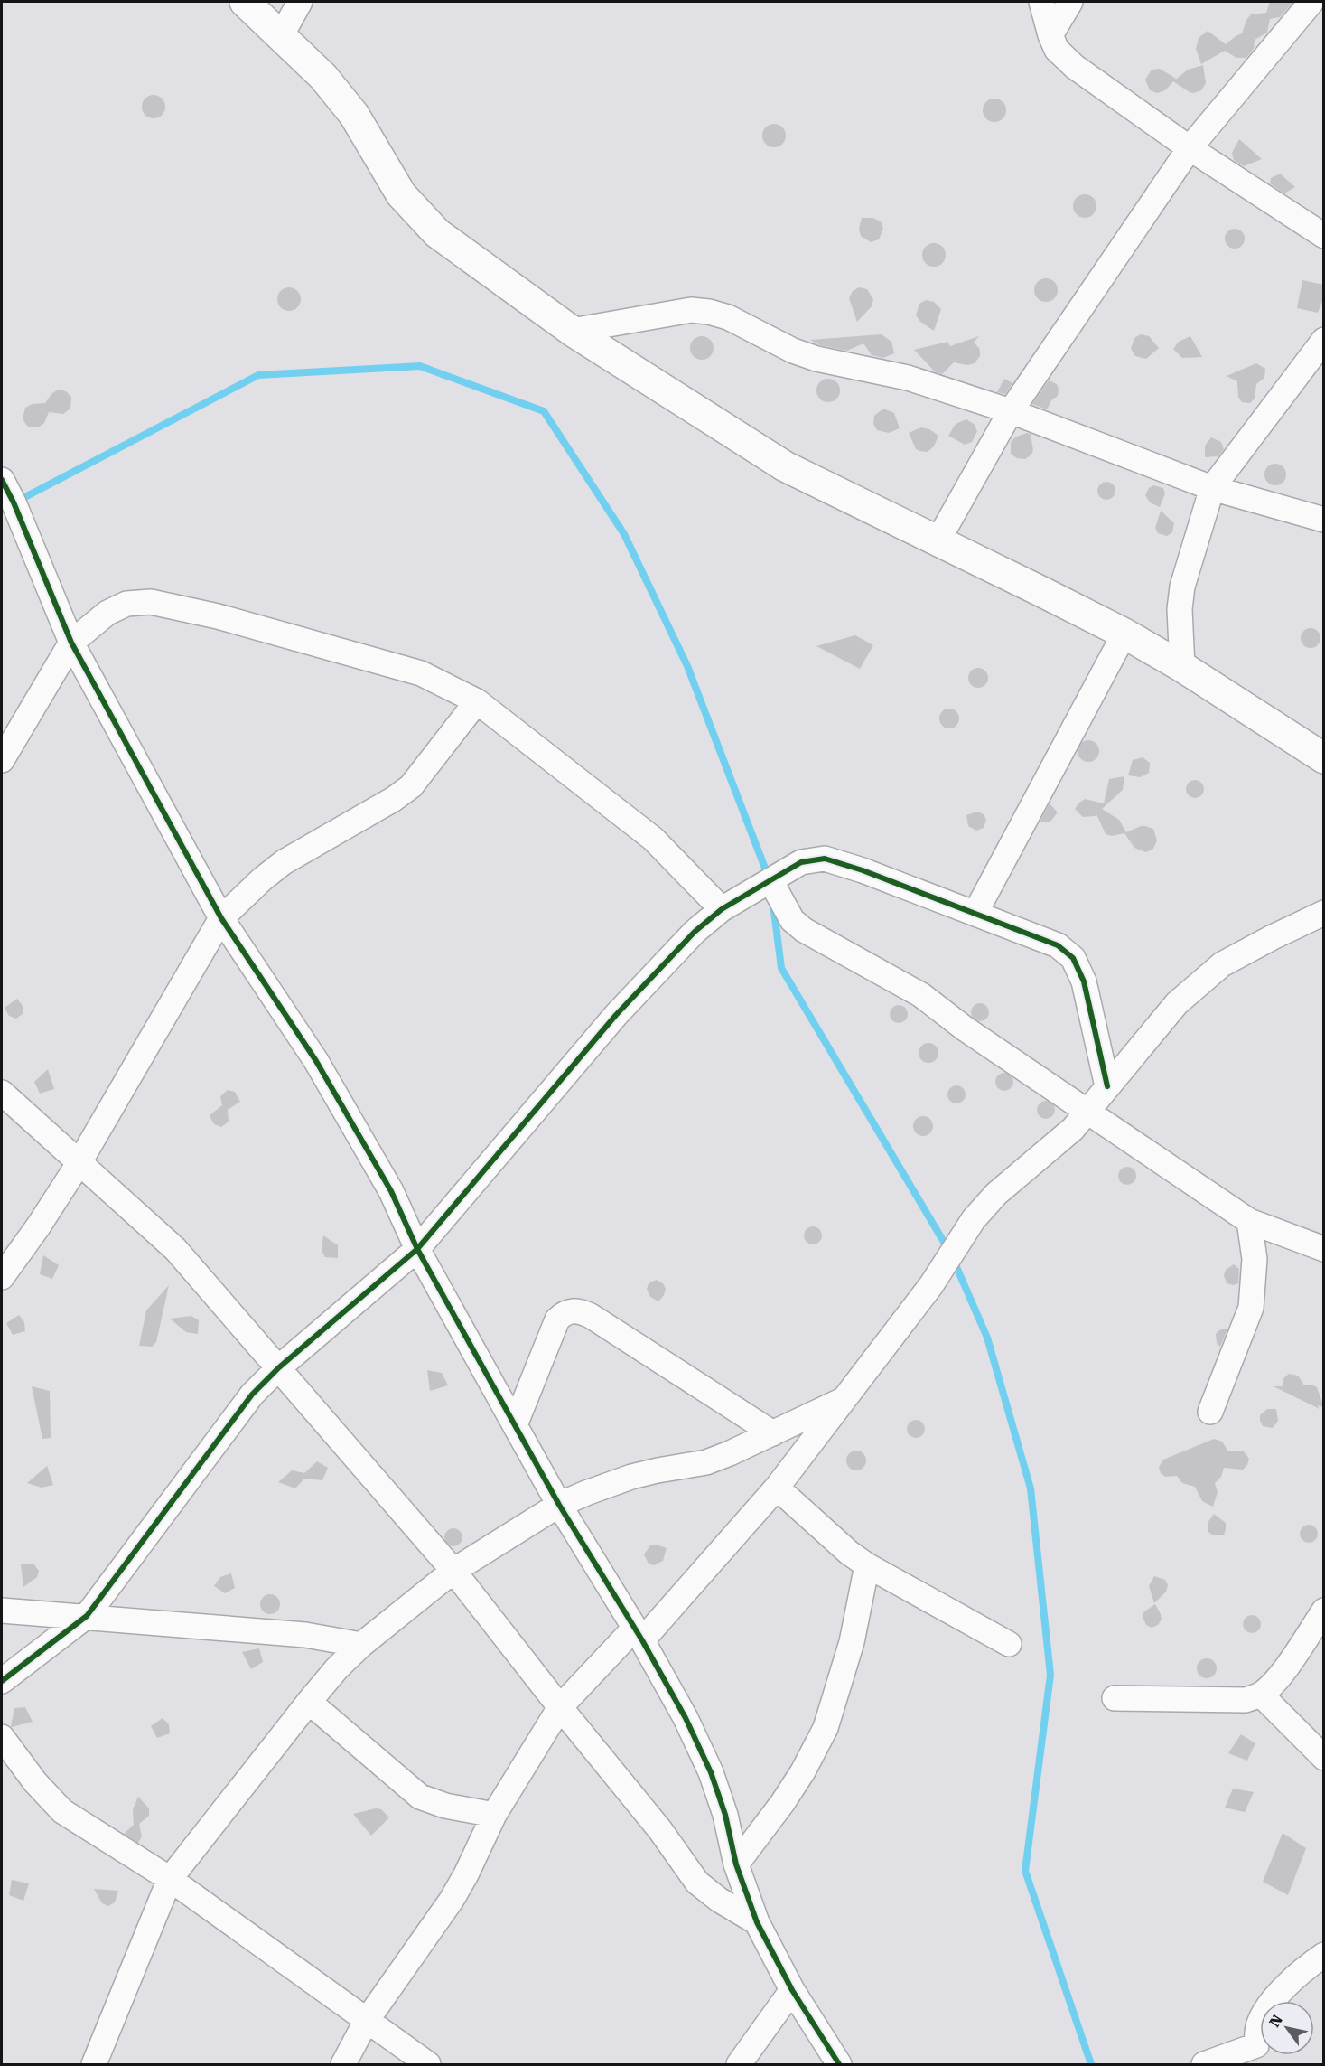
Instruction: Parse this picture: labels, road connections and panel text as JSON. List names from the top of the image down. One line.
{"north":"top left"}
